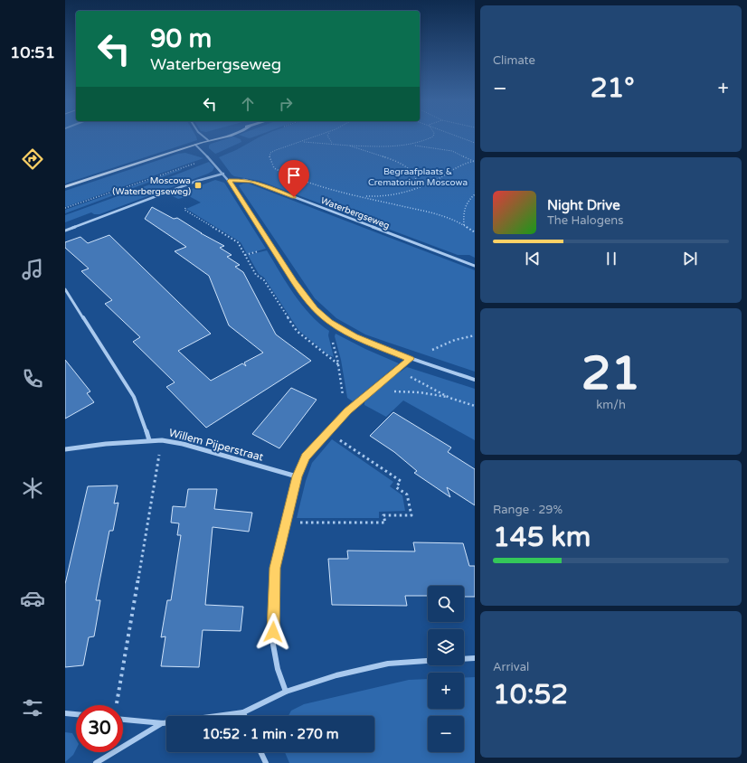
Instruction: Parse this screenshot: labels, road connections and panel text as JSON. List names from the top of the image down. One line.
{"streets":{"street":["Waterbergseweg","Willem Pijperstraat"]},"parks":["Begraafplaats & Crematorium Moscowa"],"places":{"transit":["Moscowa (Waterbergseweg)"]},"page":{"tabs":"10:51","tile":["Climate",["21","km/h"],["Range · 29%","145 km"],["Arrival","10:52"]],"turn":["90 m","Waterbergseweg"],"heat":["−","21°","+"],"song":["Night Drive","The Halogens"],"map_buttons":["+","−"],"limit":"30","trip":"10:52 · 1 min · 270 m"}}
